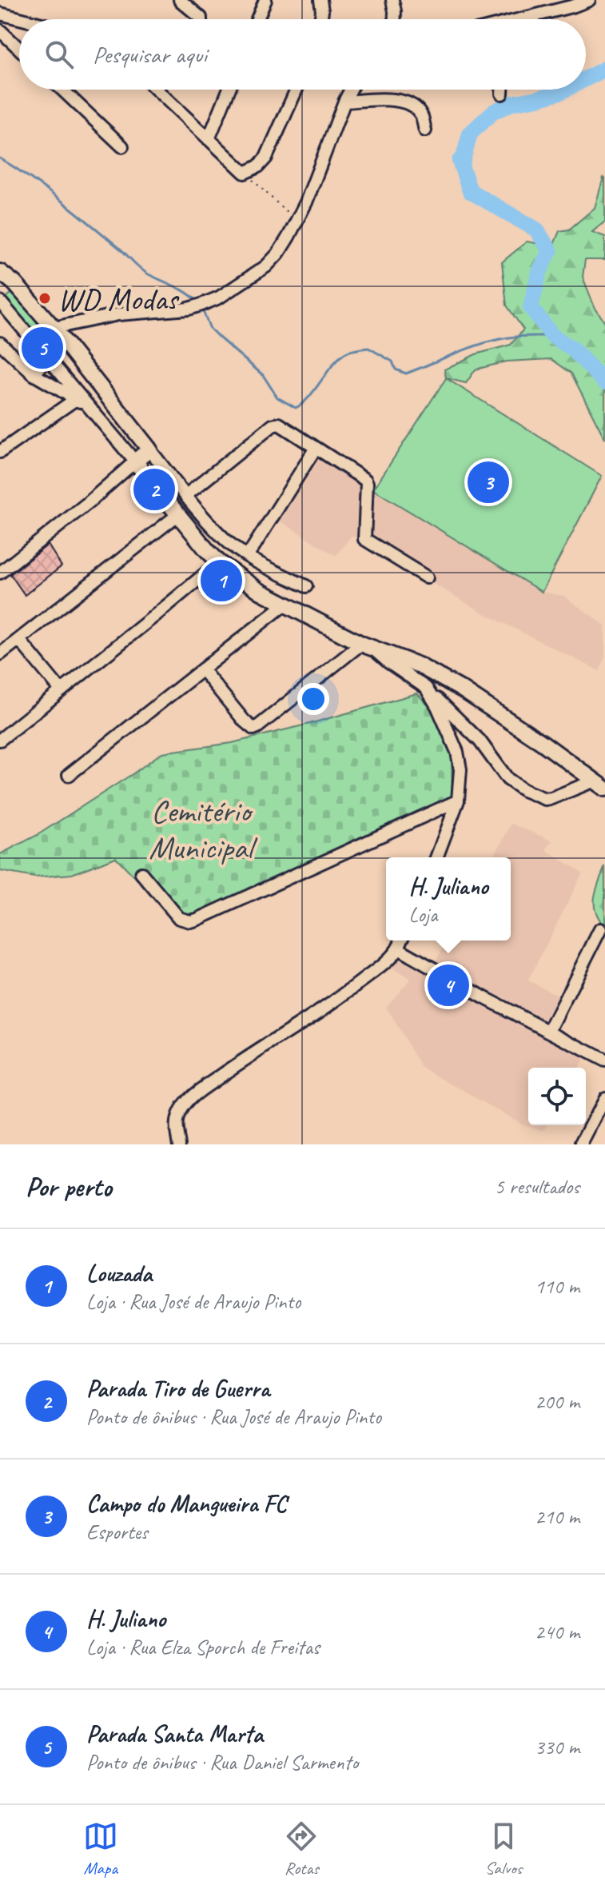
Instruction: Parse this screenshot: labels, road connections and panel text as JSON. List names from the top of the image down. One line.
{"parks":["Cemitério Municipal"],"places":["WD Modas"],"page":{"search":"Pesquisar aqui","pins":["5","3","2","1","4"],"popup":["H. Juliano","Loja"],"heading":["Por perto","5 resultados"],"list":[{"mark":"1","name":"Louzada","note":"Loja · Rua José de Araujo Pinto","value":"110 m"},{"mark":"2","name":"Parada Tiro de Guerra","note":"Ponto de ônibus · Rua José de Araujo Pinto","value":"200 m"},{"mark":"3","name":"Campo do Mangueira FC","note":"Esportes","value":"210 m"},{"mark":"4","name":"H. Juliano","note":"Loja · Rua Elza Sporch de Freitas","value":"240 m"},{"mark":"5","name":"Parada Santa Marta","note":"Ponto de ônibus · Rua Daniel Sarmento","value":"330 m"}],"nav":["Mapa","Rotas","Salvos"]}}
